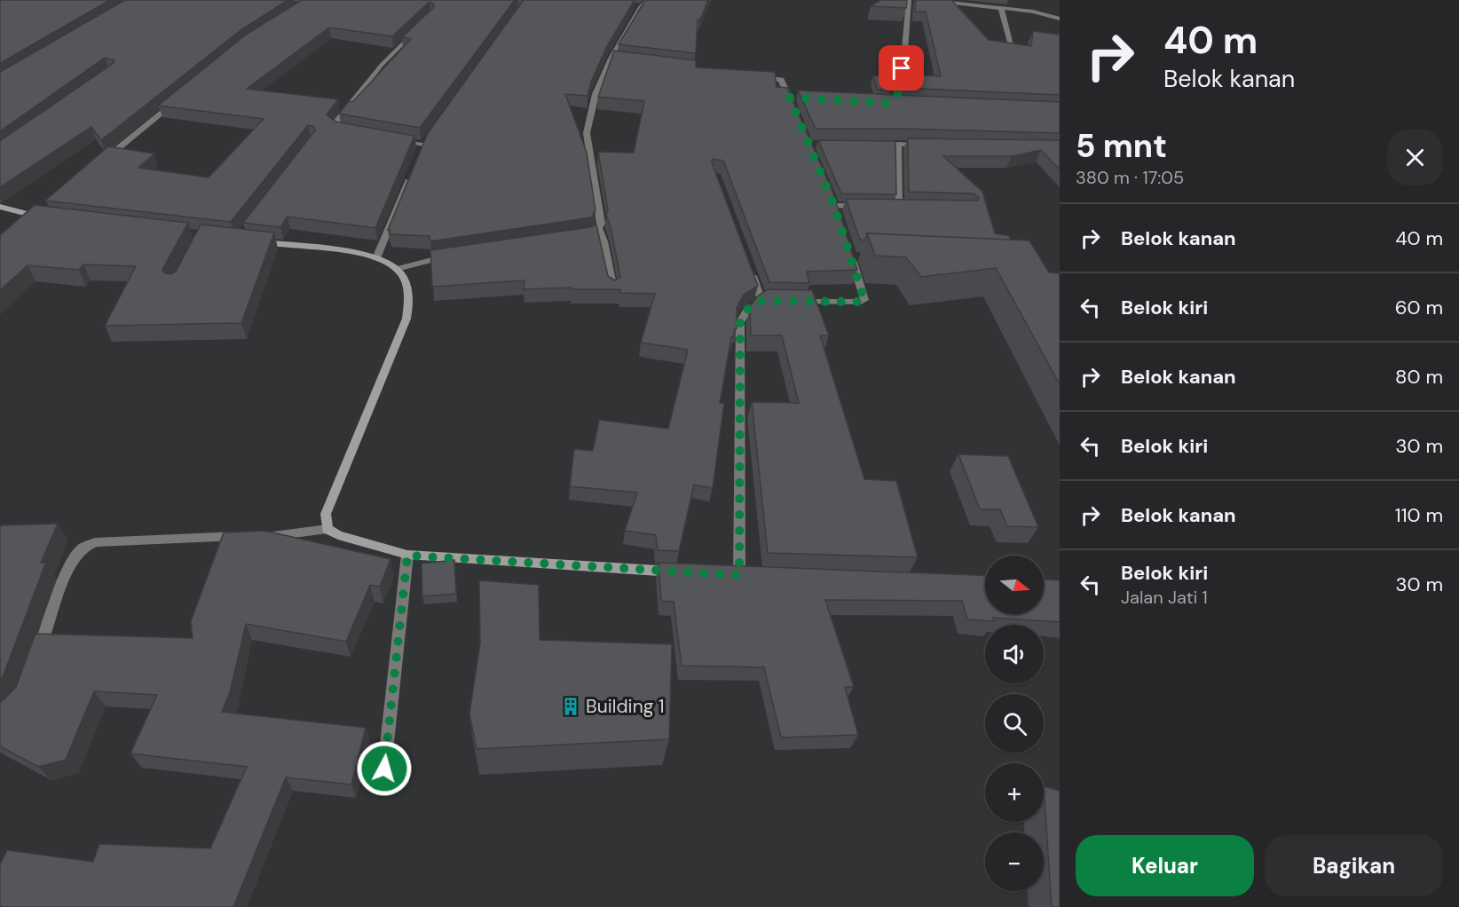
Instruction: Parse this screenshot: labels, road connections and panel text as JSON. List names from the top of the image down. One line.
{"places":{"building":["Building 1"]},"north":"right","page":{"turn":["40 m","Belok kanan"],"heading":["5 mnt","380 m · 17:05"],"list":[{"name":"Belok kanan","value":"40 m"},{"name":"Belok kiri","value":"60 m"},{"name":"Belok kanan","value":"80 m"},{"name":"Belok kiri","value":"30 m"},{"name":"Belok kanan","value":"110 m"},{"name":"Belok kiri","note":"Jalan Jati 1","value":"30 m"}],"map_buttons":["+","−"],"buttons":["Keluar","Bagikan"]}}
